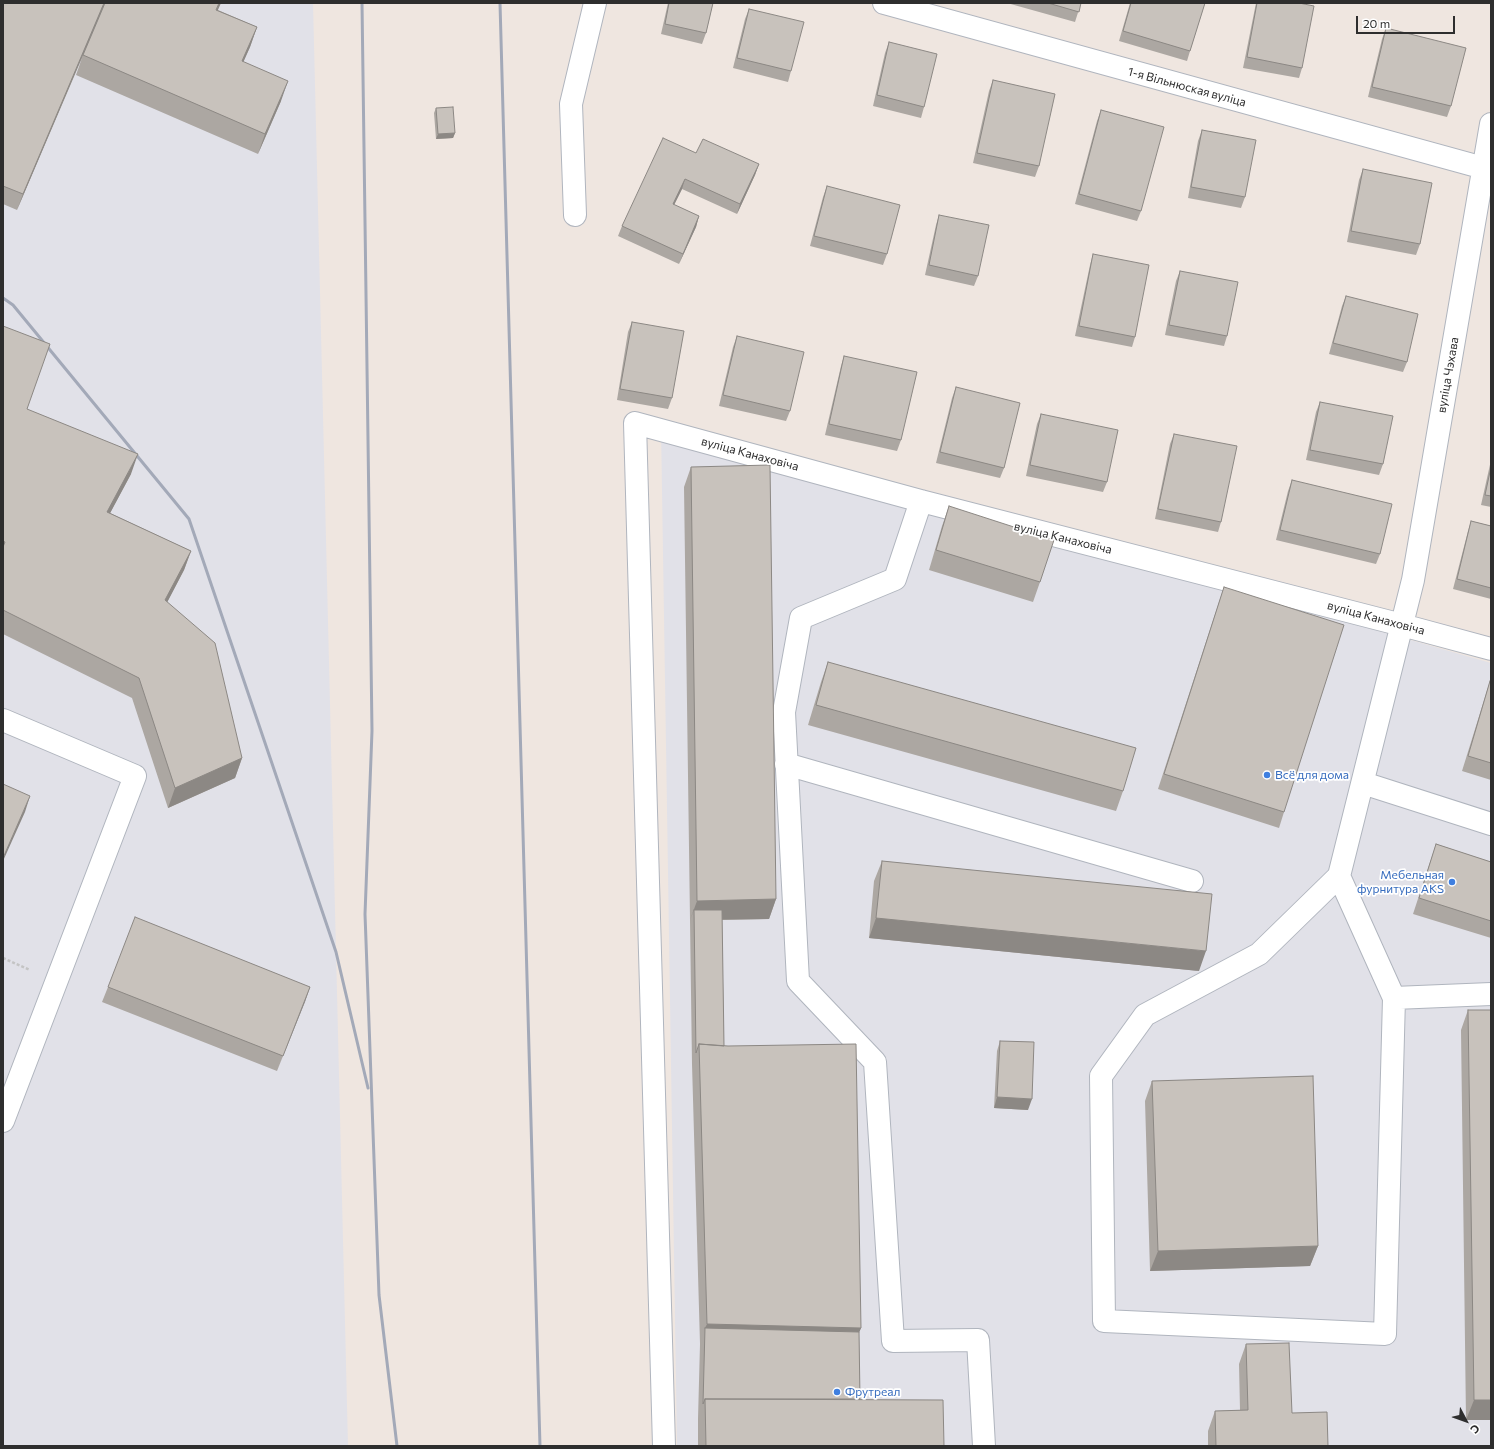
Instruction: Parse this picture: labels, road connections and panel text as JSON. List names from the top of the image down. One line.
{"streets":{"street":["1-я Вільнюская вуліца","вуліца Чэхава","вуліца Канаховіча"]},"crossings":[["1-я Вільнюская вуліца","вуліца Чэхава"],["вуліца Чэхава","вуліца Канаховіча"]],"places":["Всё для дома","Мебельная фурнитура AKS","Фрутреал"],"scale_bar":"20 m","north":"bottom right"}
